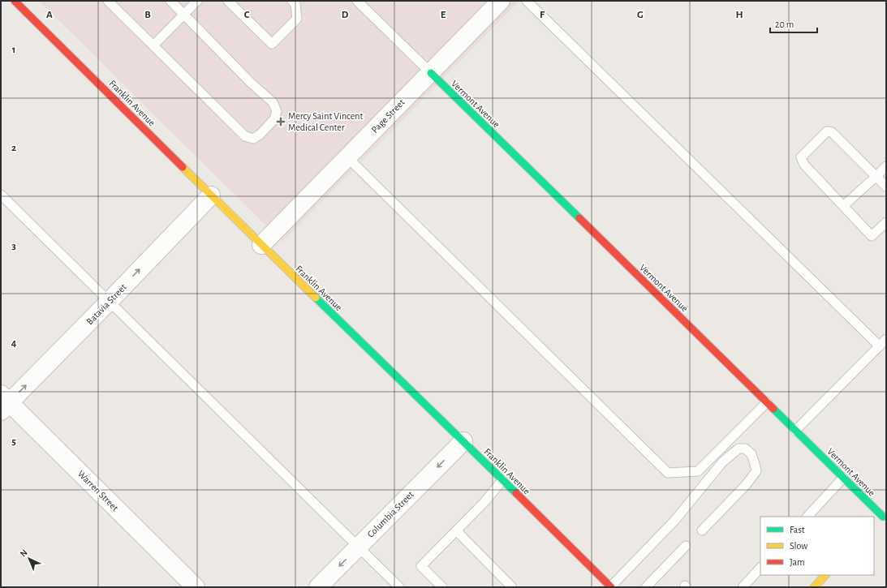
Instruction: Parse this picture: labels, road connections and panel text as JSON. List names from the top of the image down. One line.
{"streets":{"street":["Franklin Avenue","Vermont Avenue","Page Street","Batavia Street","Warren Street","Columbia Street"]},"crossings":[["Franklin Avenue","Page Street"],["Franklin Avenue","Batavia Street"],["Franklin Avenue","Columbia Street"],["Vermont Avenue","Page Street"],["Batavia Street","Warren Street"]],"one_way":["Batavia Street","Columbia Street"],"places":{"health":["Mercy Saint Vincent Medical Center"]},"legend":["Fast","Slow","Jam"],"scale_bar":"20 m","north":"top left","grid":{"columns":["A","B","C","D","E","F","G","H"],"rows":["1","2","3","4","5"]}}
